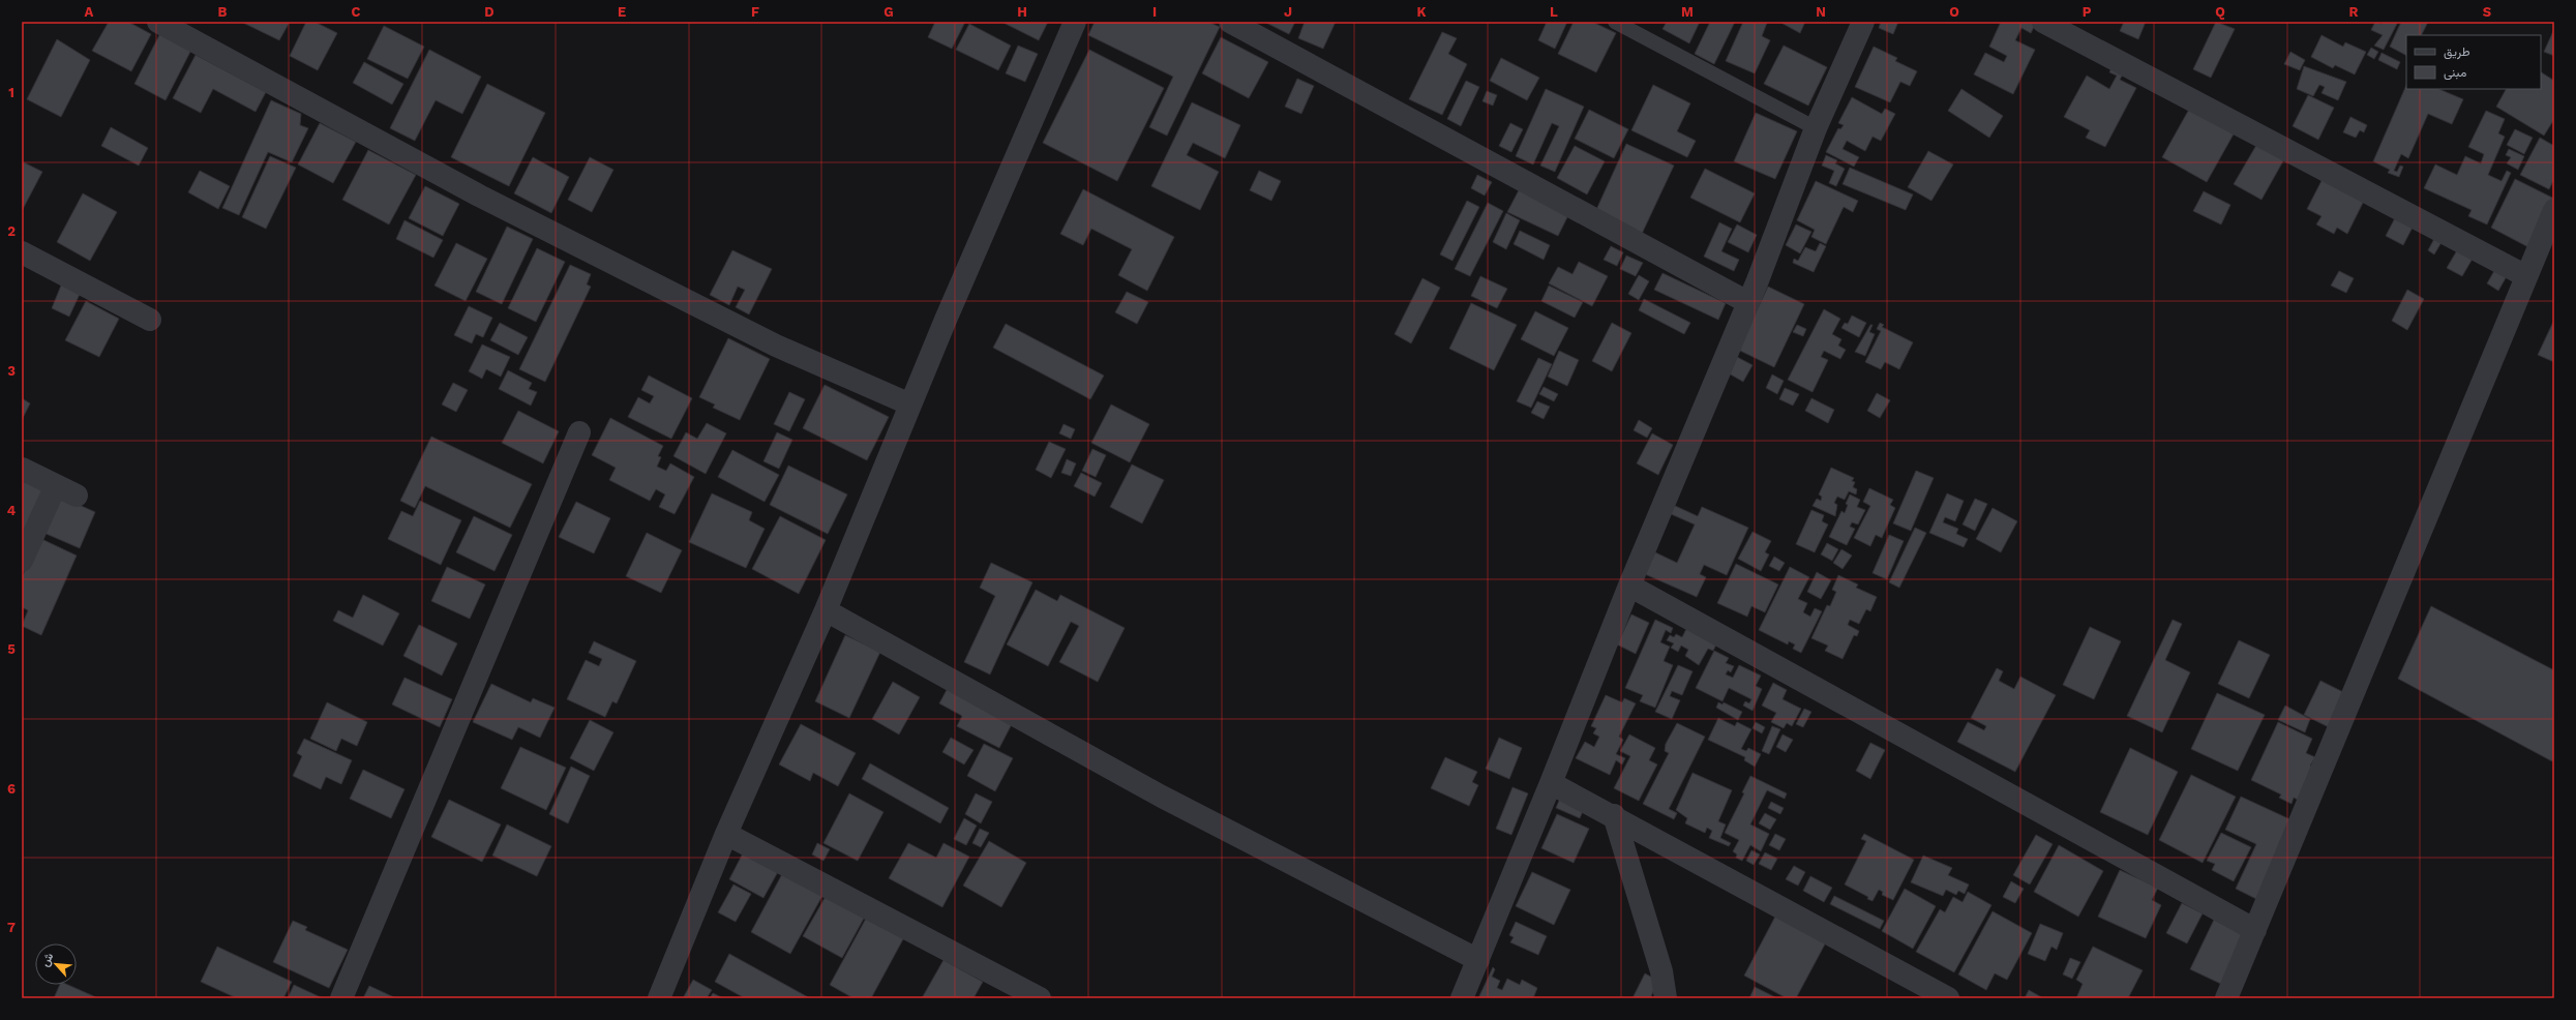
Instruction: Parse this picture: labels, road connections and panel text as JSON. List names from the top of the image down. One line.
{"legend":["طريق","مبنى"],"north":"top left","grid":{"columns":["A","B","C","D","E","F","G","H","I","J","K","L","M","N","O","P","Q","R","S"],"rows":["1","2","3","4","5","6","7"]}}
